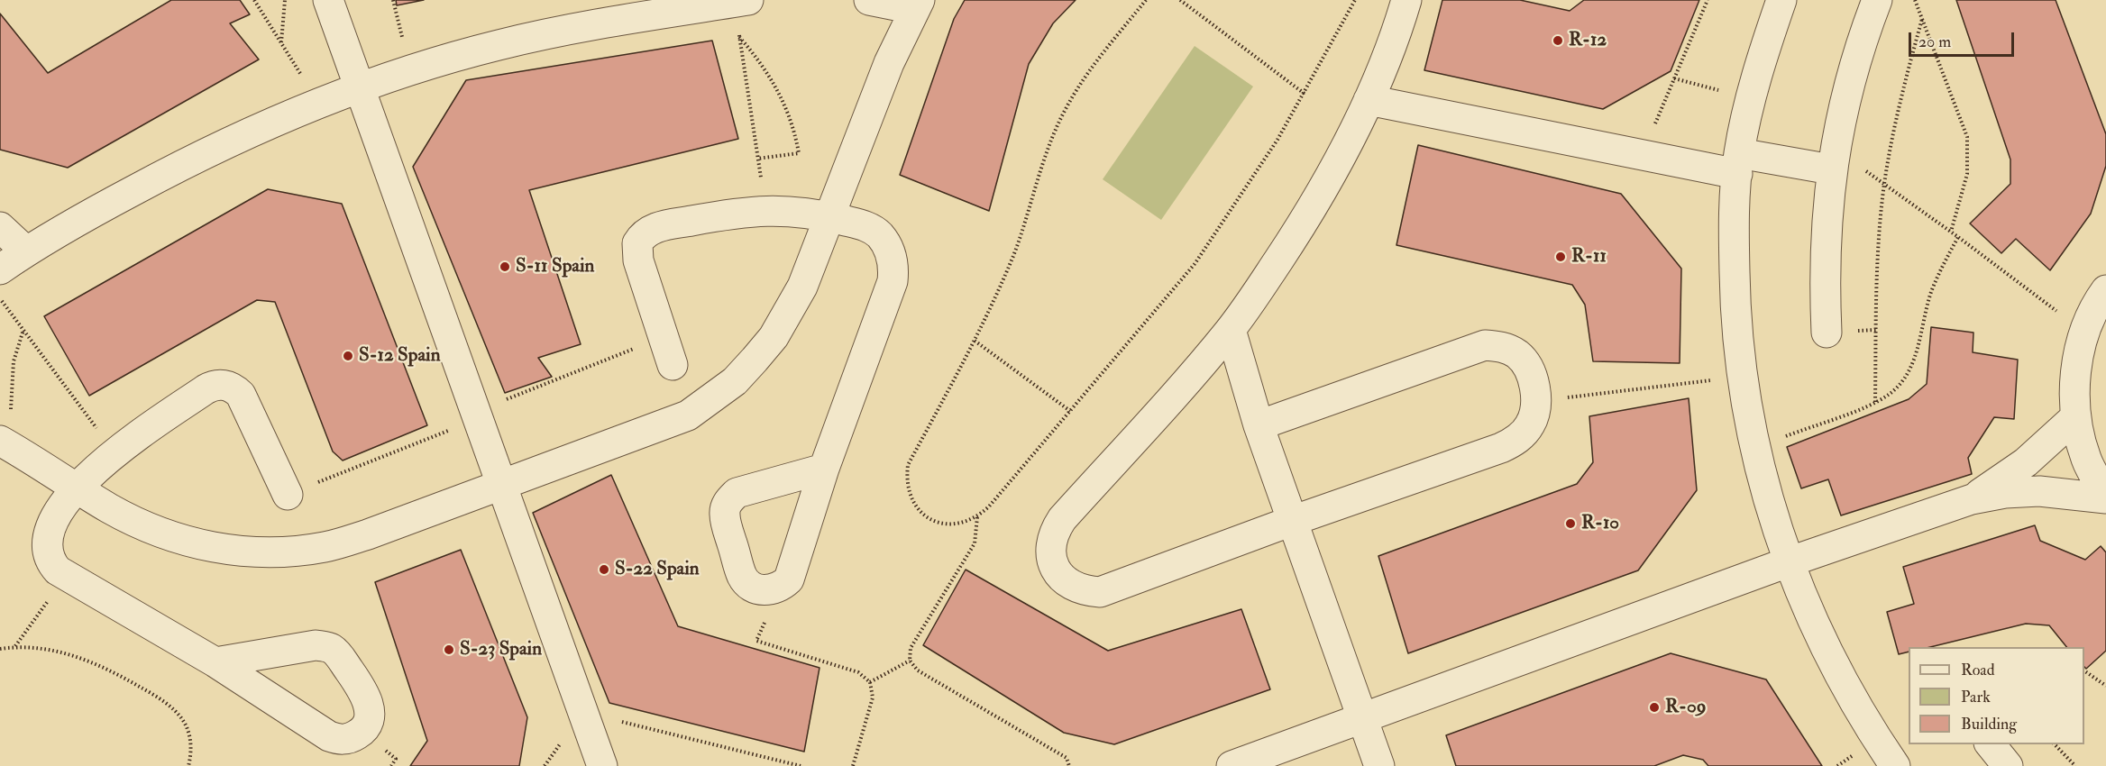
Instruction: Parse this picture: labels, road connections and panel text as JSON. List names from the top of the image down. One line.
{"places":["R-12","R-11","S-11 Spain","S-12 Spain","R-10","S-22 Spain","S-23 Spain","R-09"],"legend":["Road","Park","Building"],"scale_bar":"20 m"}
